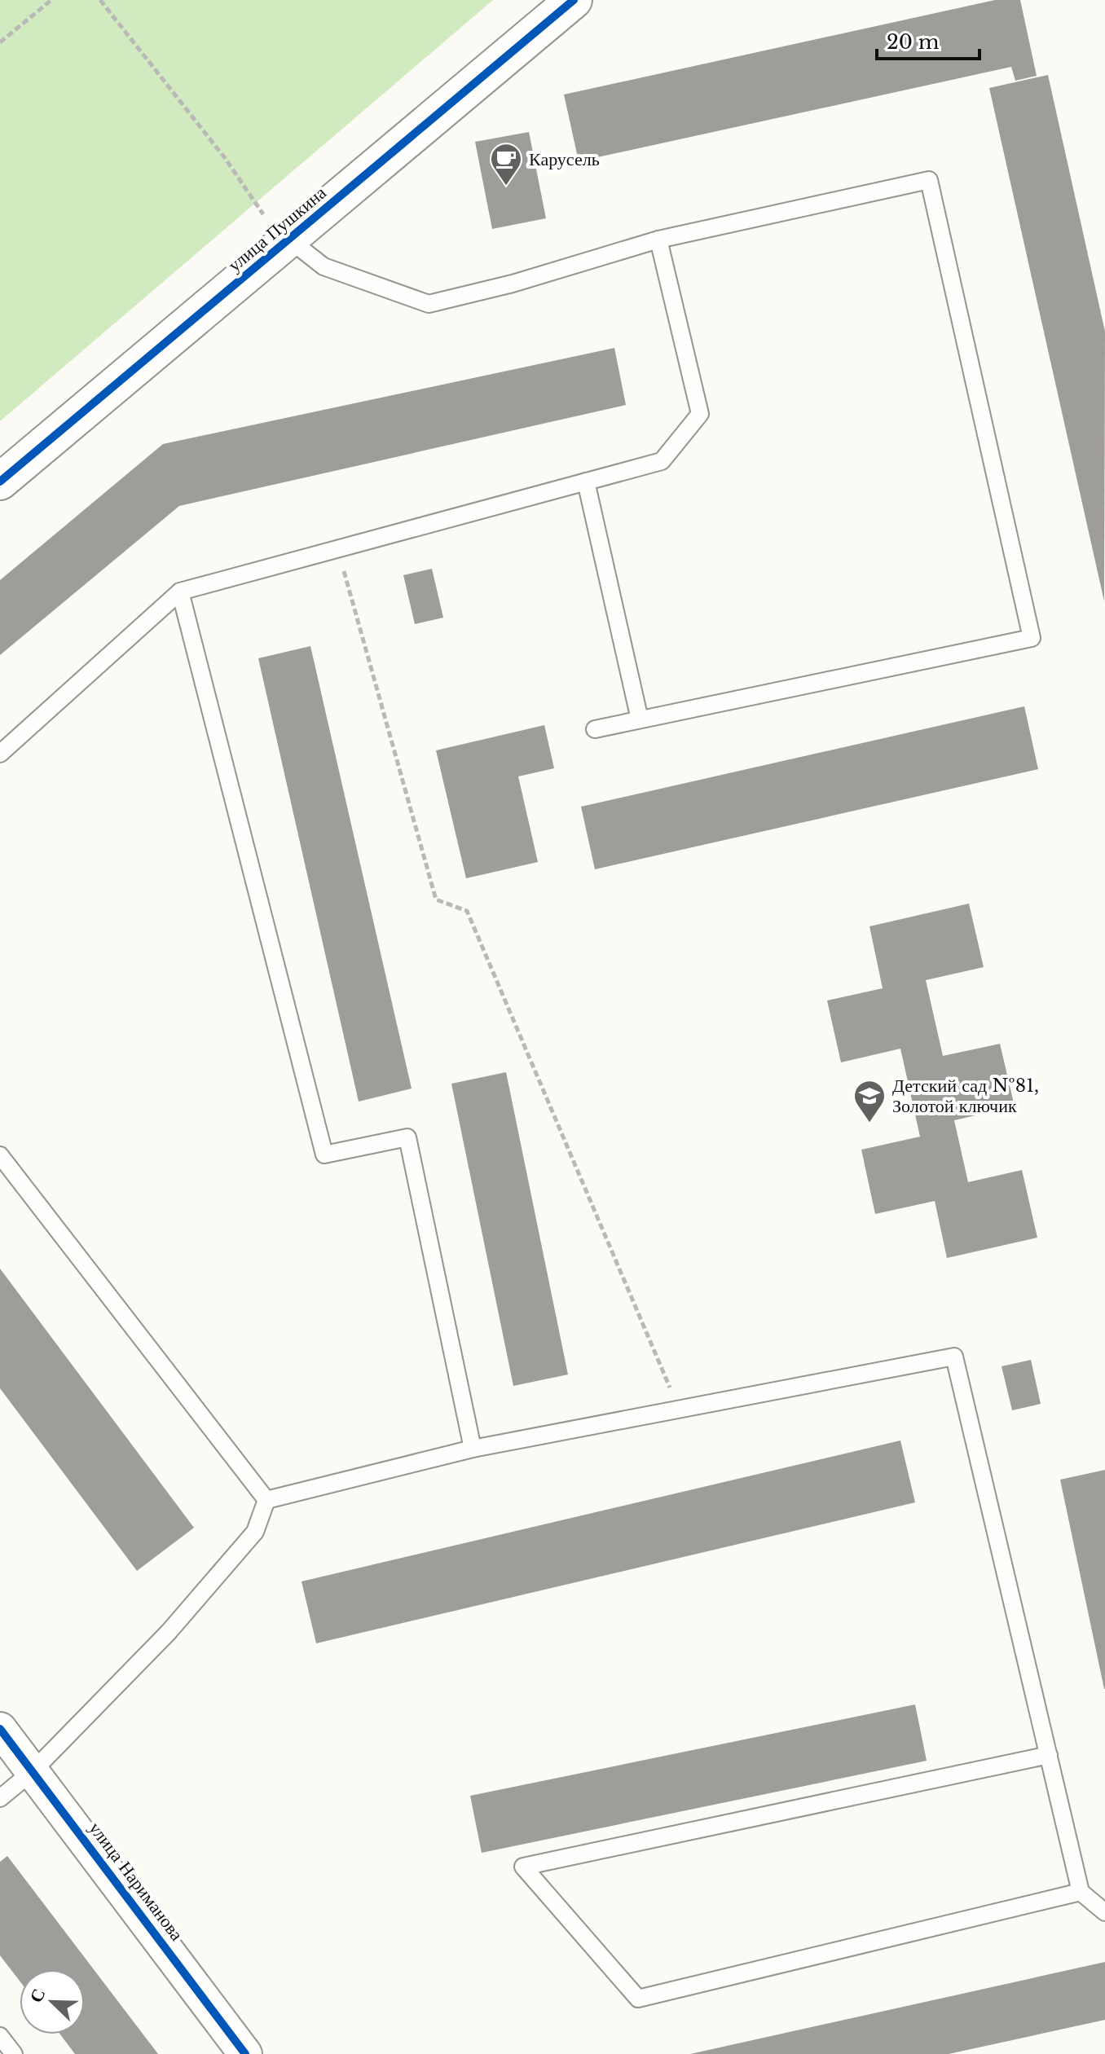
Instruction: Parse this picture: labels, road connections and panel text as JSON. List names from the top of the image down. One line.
{"streets":{"street":["улица Пушкина","улица Нариманова"]},"places":{"cafe":["Карусель"],"school or university":["Детский сад №81, Золотой ключик"]},"scale_bar":"20 m","north":"top left"}
